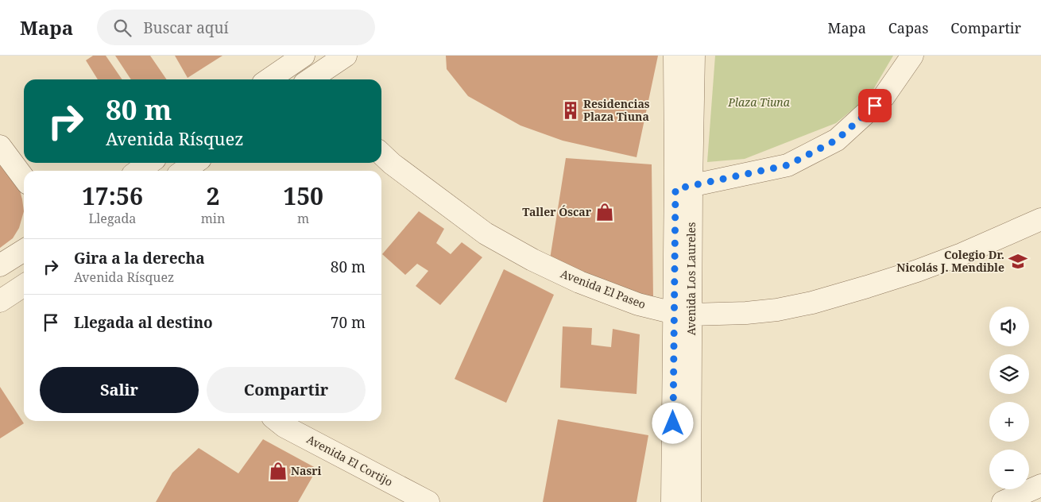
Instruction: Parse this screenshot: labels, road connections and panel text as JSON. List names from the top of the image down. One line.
{"streets":{"street":["Avenida Los Laureles","Avenida El Paseo","Avenida El Cortijo"]},"crossings":[["Avenida Los Laureles","Avenida El Paseo"]],"parks":["Plaza Tiuna"],"places":{"building":["Residencias Plaza Tiuna"],"shop":["Taller Óscar","Nasri"],"school or university":["Colegio Dr. Nicolás J. Mendible"]},"page":{"header":"Mapa","search":"Buscar aquí","nav":["Mapa","Capas","Compartir"],"turn":["80 m","Avenida Rísquez"],"eta":["17:56","Llegada","2","min","150","m"],"list":[{"name":"Gira a la derecha","note":"Avenida Rísquez","value":"80 m"},{"name":"Llegada al destino","value":"70 m"}],"map_buttons":["+","−"],"buttons":["Salir","Compartir"]}}
